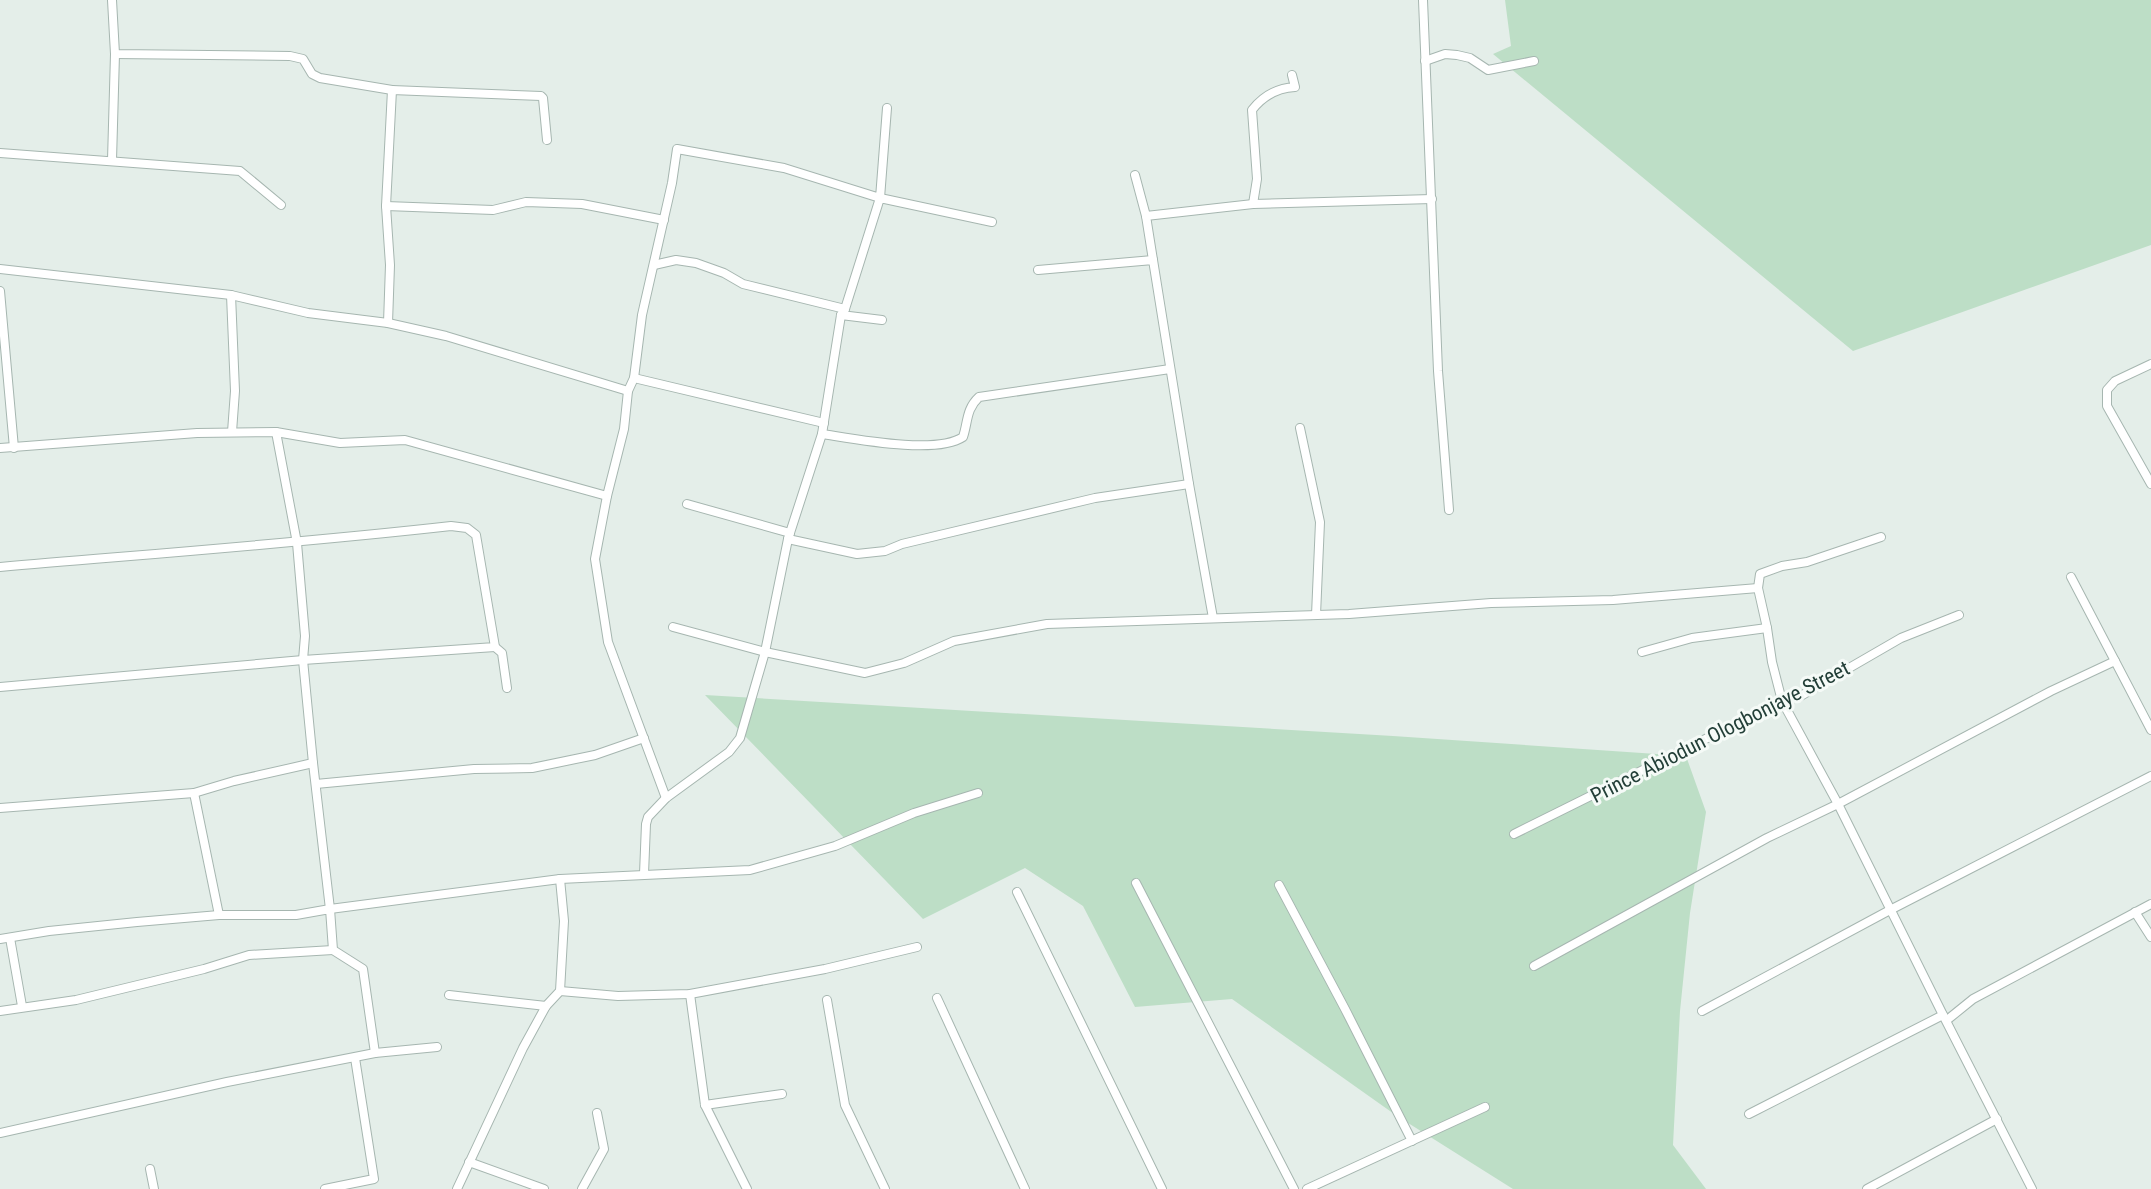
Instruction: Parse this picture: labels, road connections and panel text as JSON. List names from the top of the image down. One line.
{"streets":{"street":["Prince Abiodun Ologbonjaye Street"]}}
